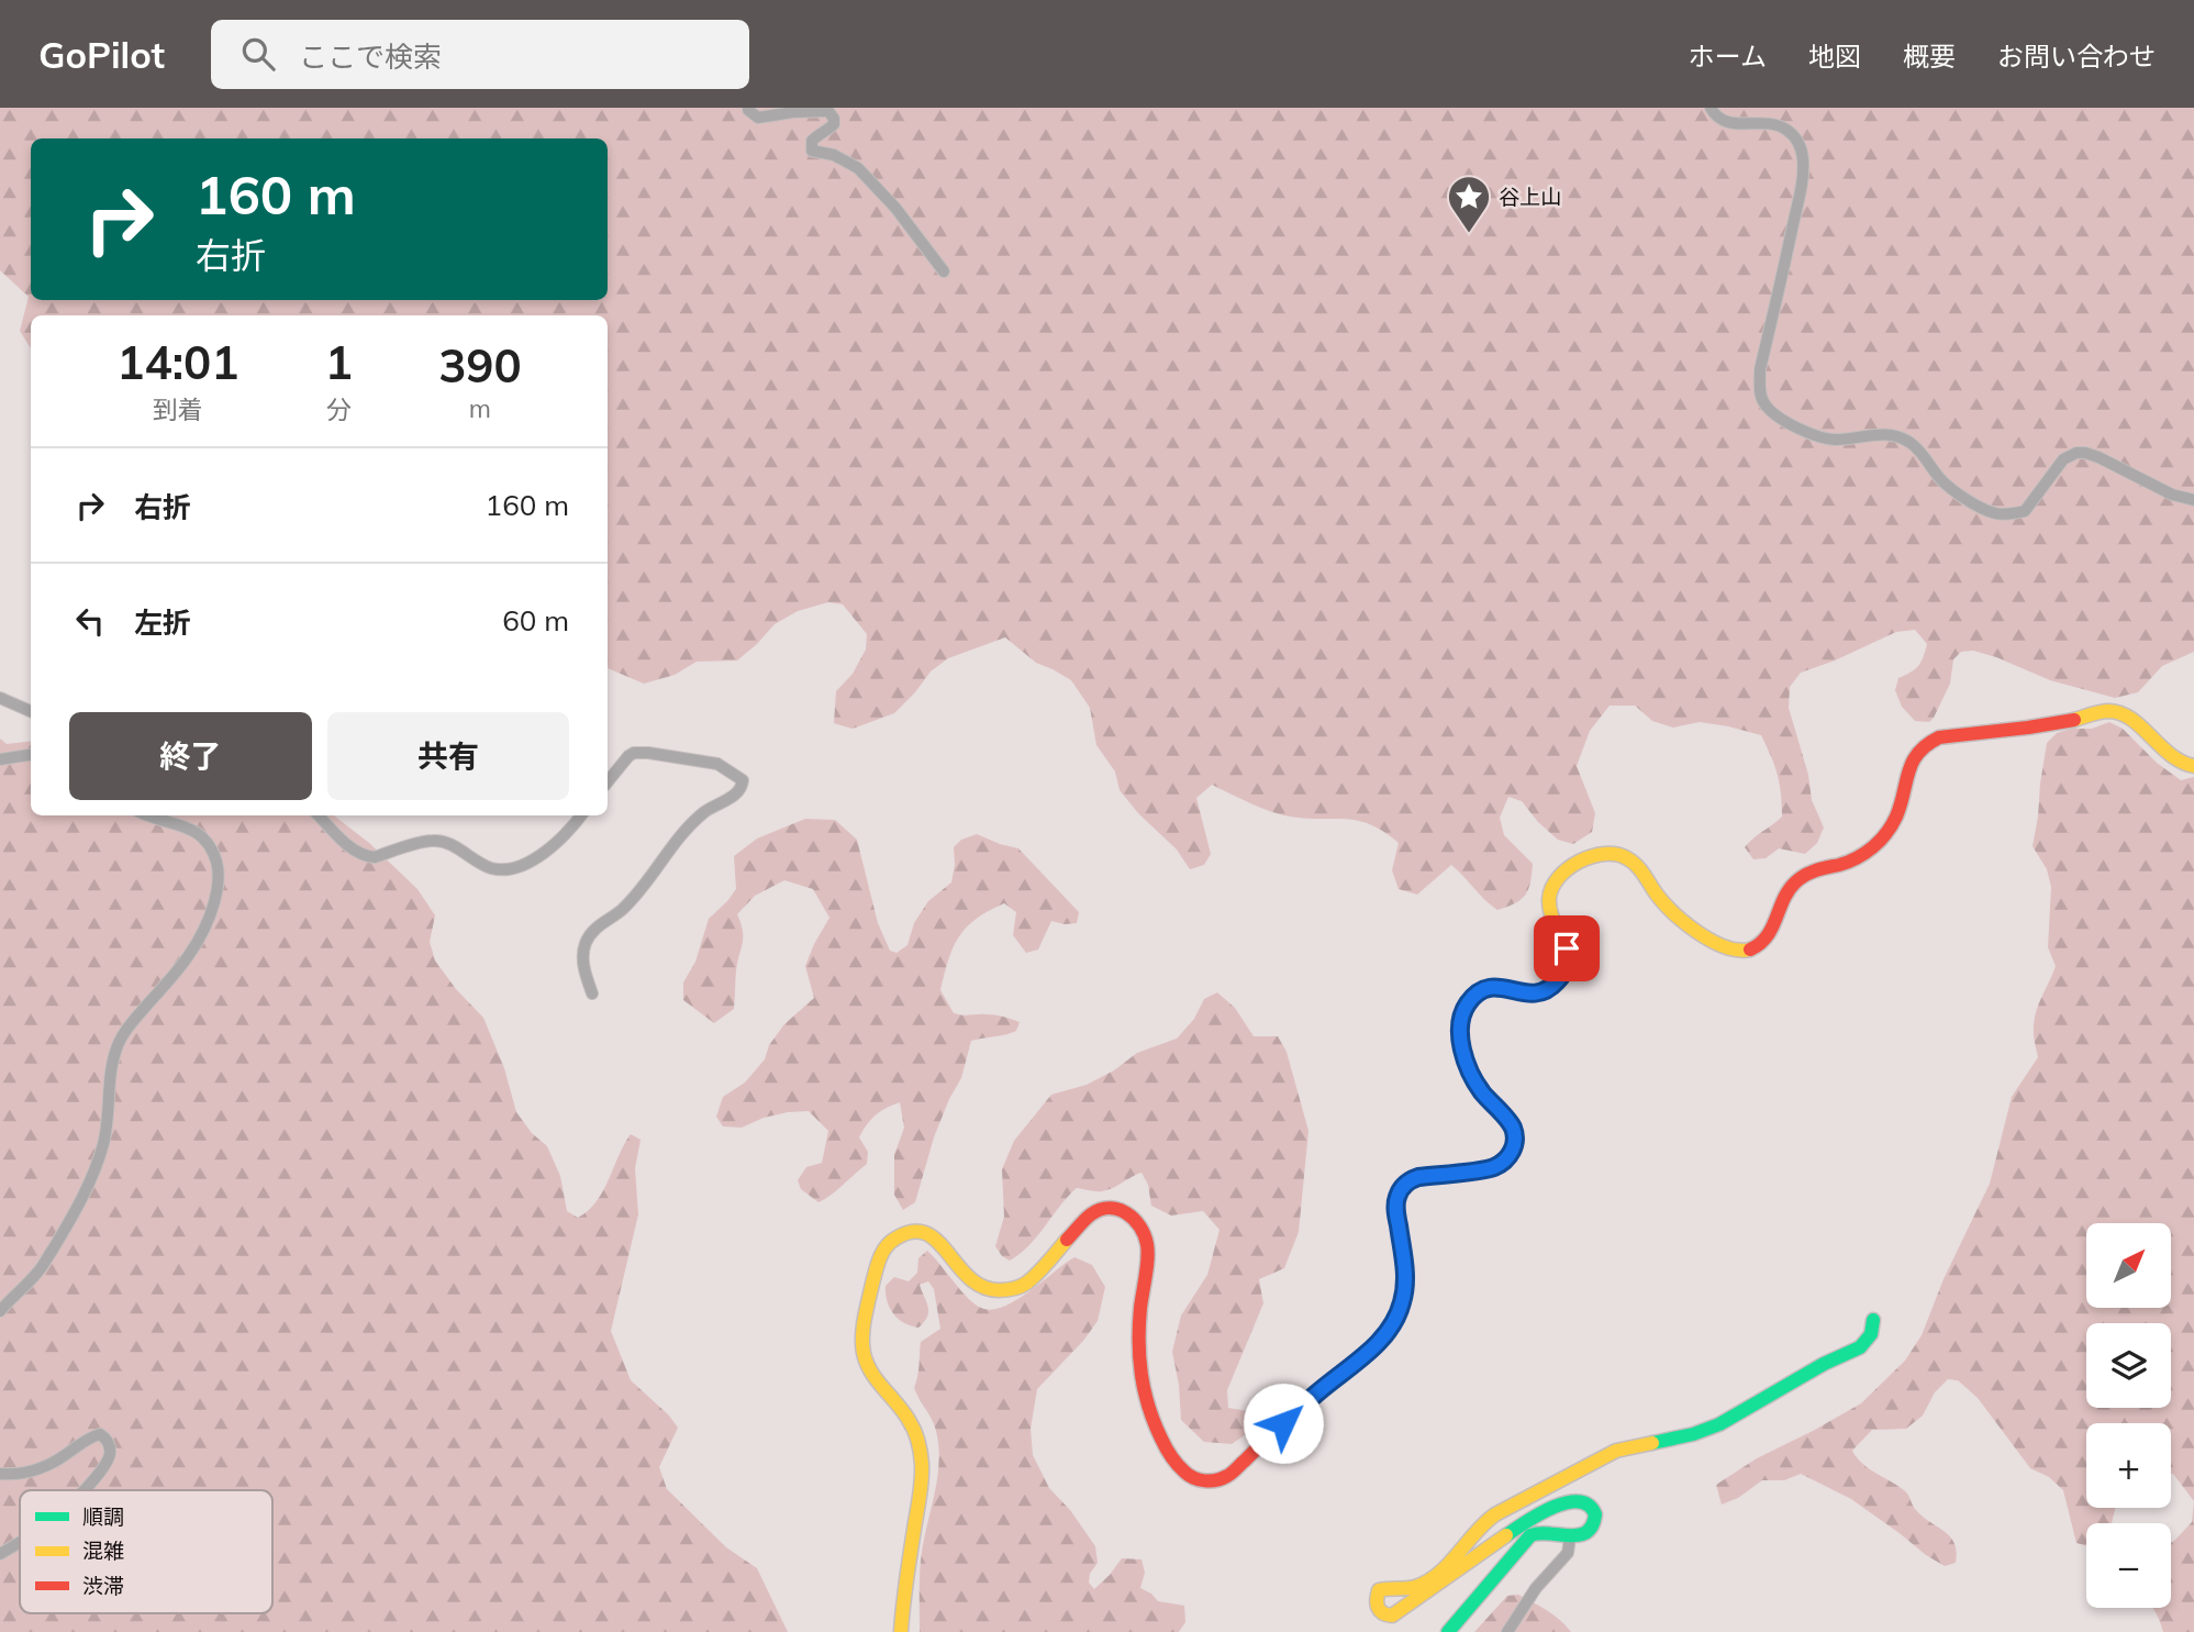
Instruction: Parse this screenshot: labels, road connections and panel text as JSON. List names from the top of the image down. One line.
{"places":{"place":["谷上山"]},"legend":["順調","混雑","渋滞"],"north":"top right","page":{"header":"GoPilot","search":"ここで検索","nav":["ホーム","地図","概要","お問い合わせ"],"turn":["160 m","右折"],"eta":["14:01","到着","1","分","390","m"],"list":[{"name":"右折","value":"160 m"},{"name":"左折","value":"60 m"}],"buttons":["終了","共有"],"map_buttons":["+","−"]}}
